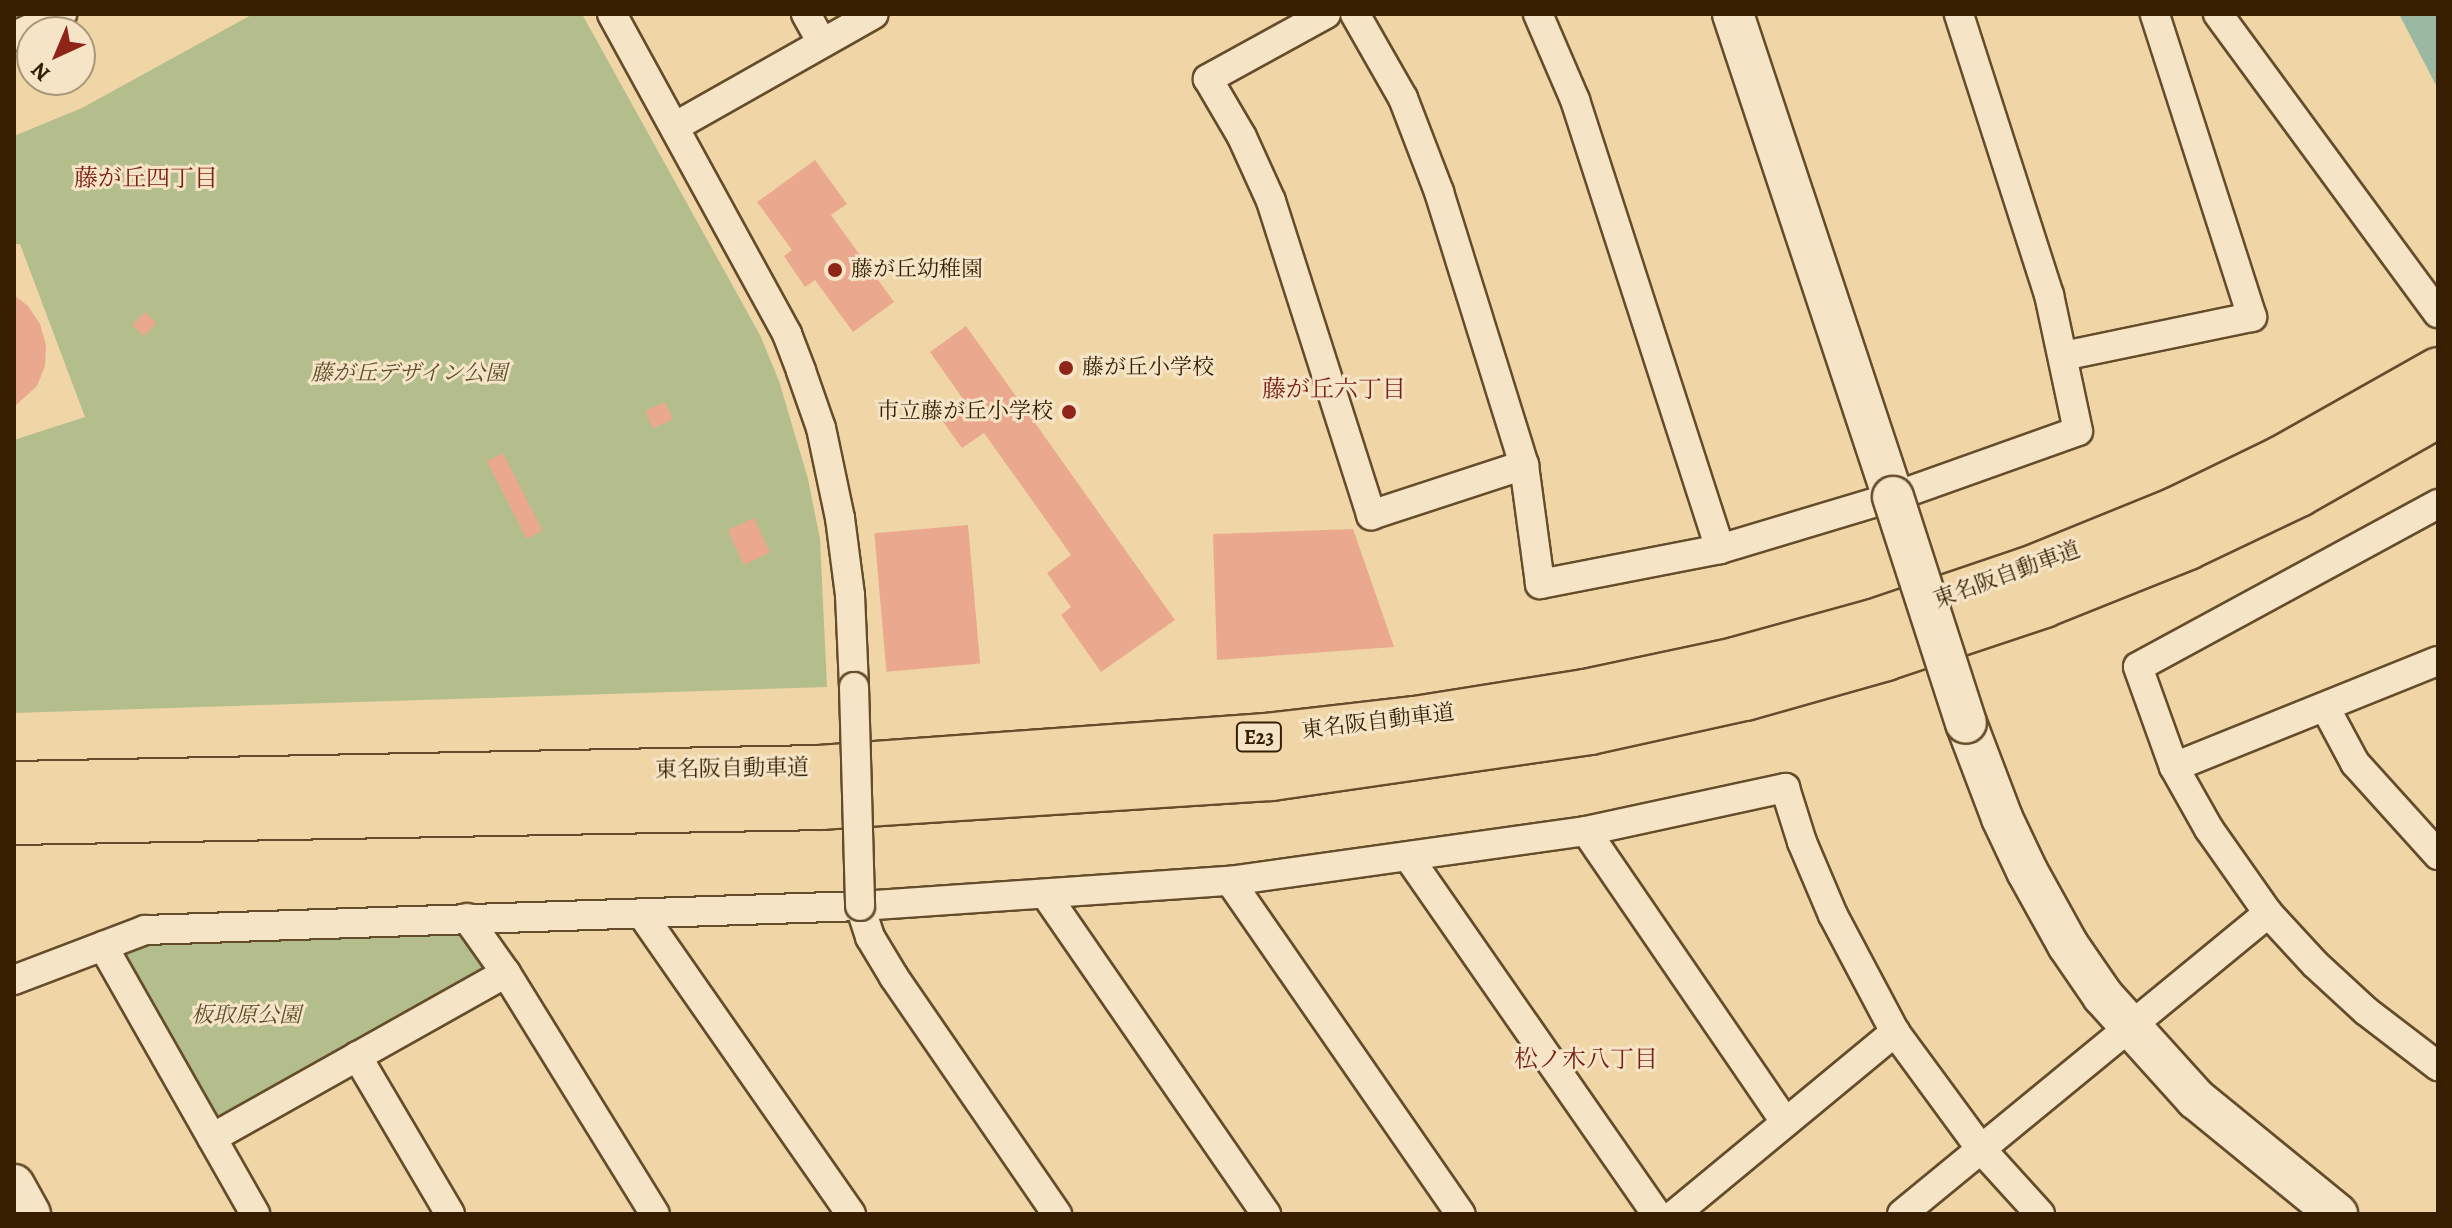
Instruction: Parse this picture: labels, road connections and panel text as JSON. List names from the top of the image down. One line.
{"streets":{"highway":["東名阪自動車道","E23"]},"districts":["藤が丘四丁目","藤が丘六丁目","松ノ木八丁目"],"parks":["藤が丘デザイン公園","板取原公園"],"places":["藤が丘幼稚園","藤が丘小学校","市立藤が丘小学校"],"north":"bottom left"}
